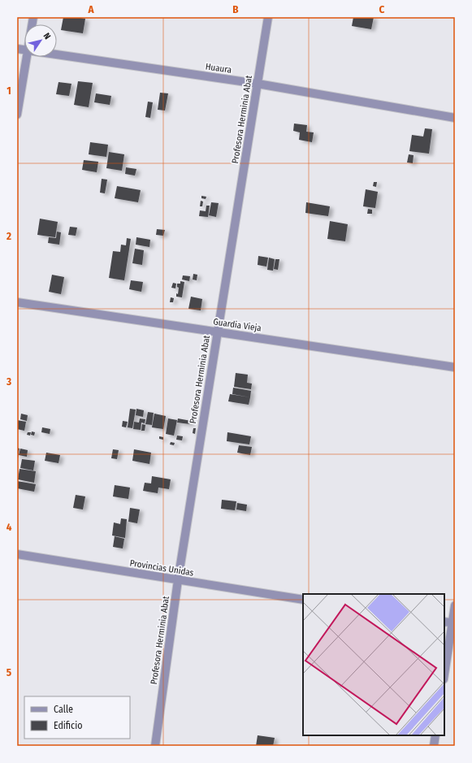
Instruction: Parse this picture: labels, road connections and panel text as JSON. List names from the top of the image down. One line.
{"streets":{"street":["Huaura","Profesora Herminia Abat","Guardia Vieja","Provincias Unidas"]},"crossings":[["Huaura","Profesora Herminia Abat"],["Profesora Herminia Abat","Guardia Vieja"],["Profesora Herminia Abat","Provincias Unidas"]],"legend":["Calle","Edificio"],"north":"top right","grid":{"columns":["A","B","C"],"rows":["1","2","3","4","5"]}}
